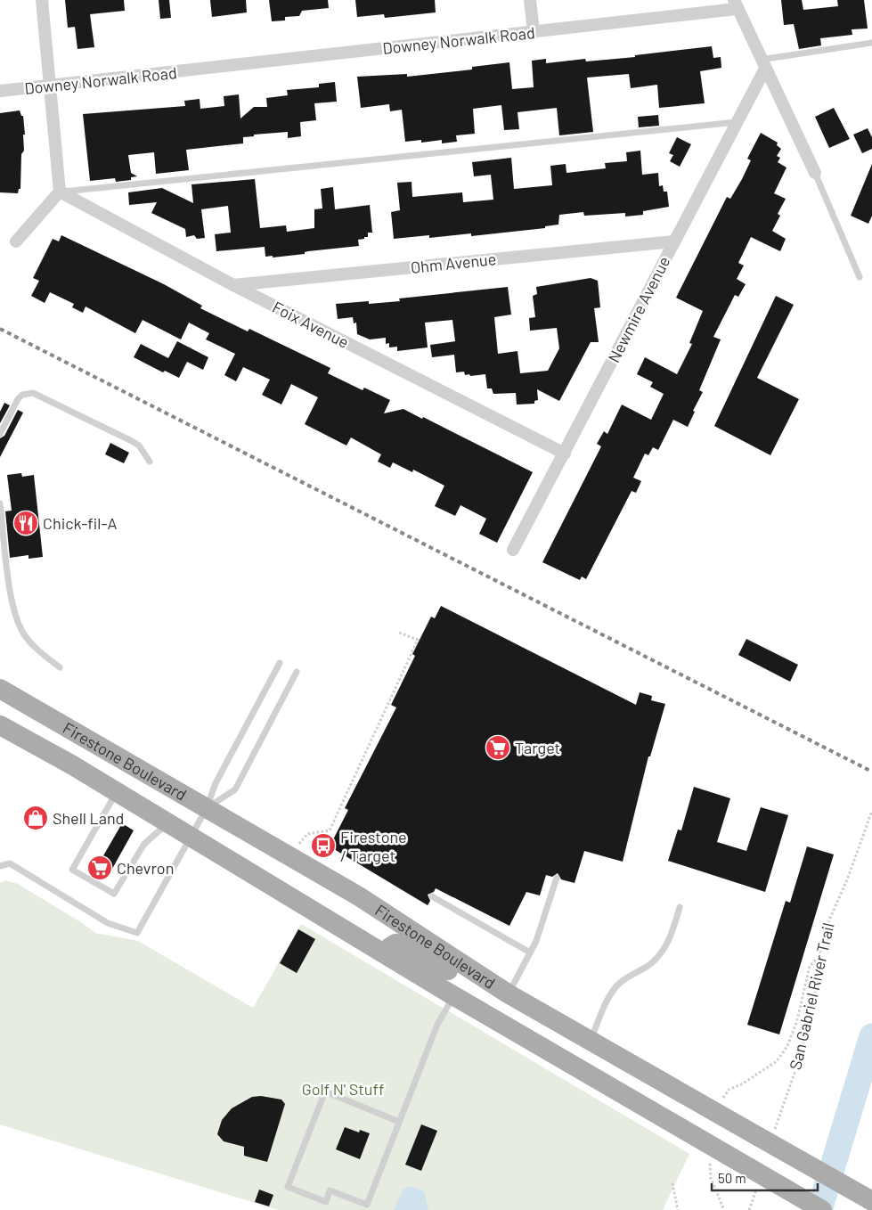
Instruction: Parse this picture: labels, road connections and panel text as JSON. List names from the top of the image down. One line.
{"streets":{"main road":["Firestone Boulevard"],"street":["Downey Norwalk Road","Ohm Avenue","Newmire Avenue","Foix Avenue"],"path":["San Gabriel River Trail"]},"crossings":[["Downey Norwalk Road","Newmire Avenue"],["Ohm Avenue","Newmire Avenue"],["Ohm Avenue","Foix Avenue"],["Newmire Avenue","Foix Avenue"],["Firestone Boulevard","San Gabriel River Trail"]],"parks":["Golf N' Stuff"],"places":{"restaurant":["Chick-fil-A"],"supermarket":["Target","Chevron"],"shop":["Shell Land"],"bus stop":["Firestone / Target"]},"scale_bar":"50 m"}
